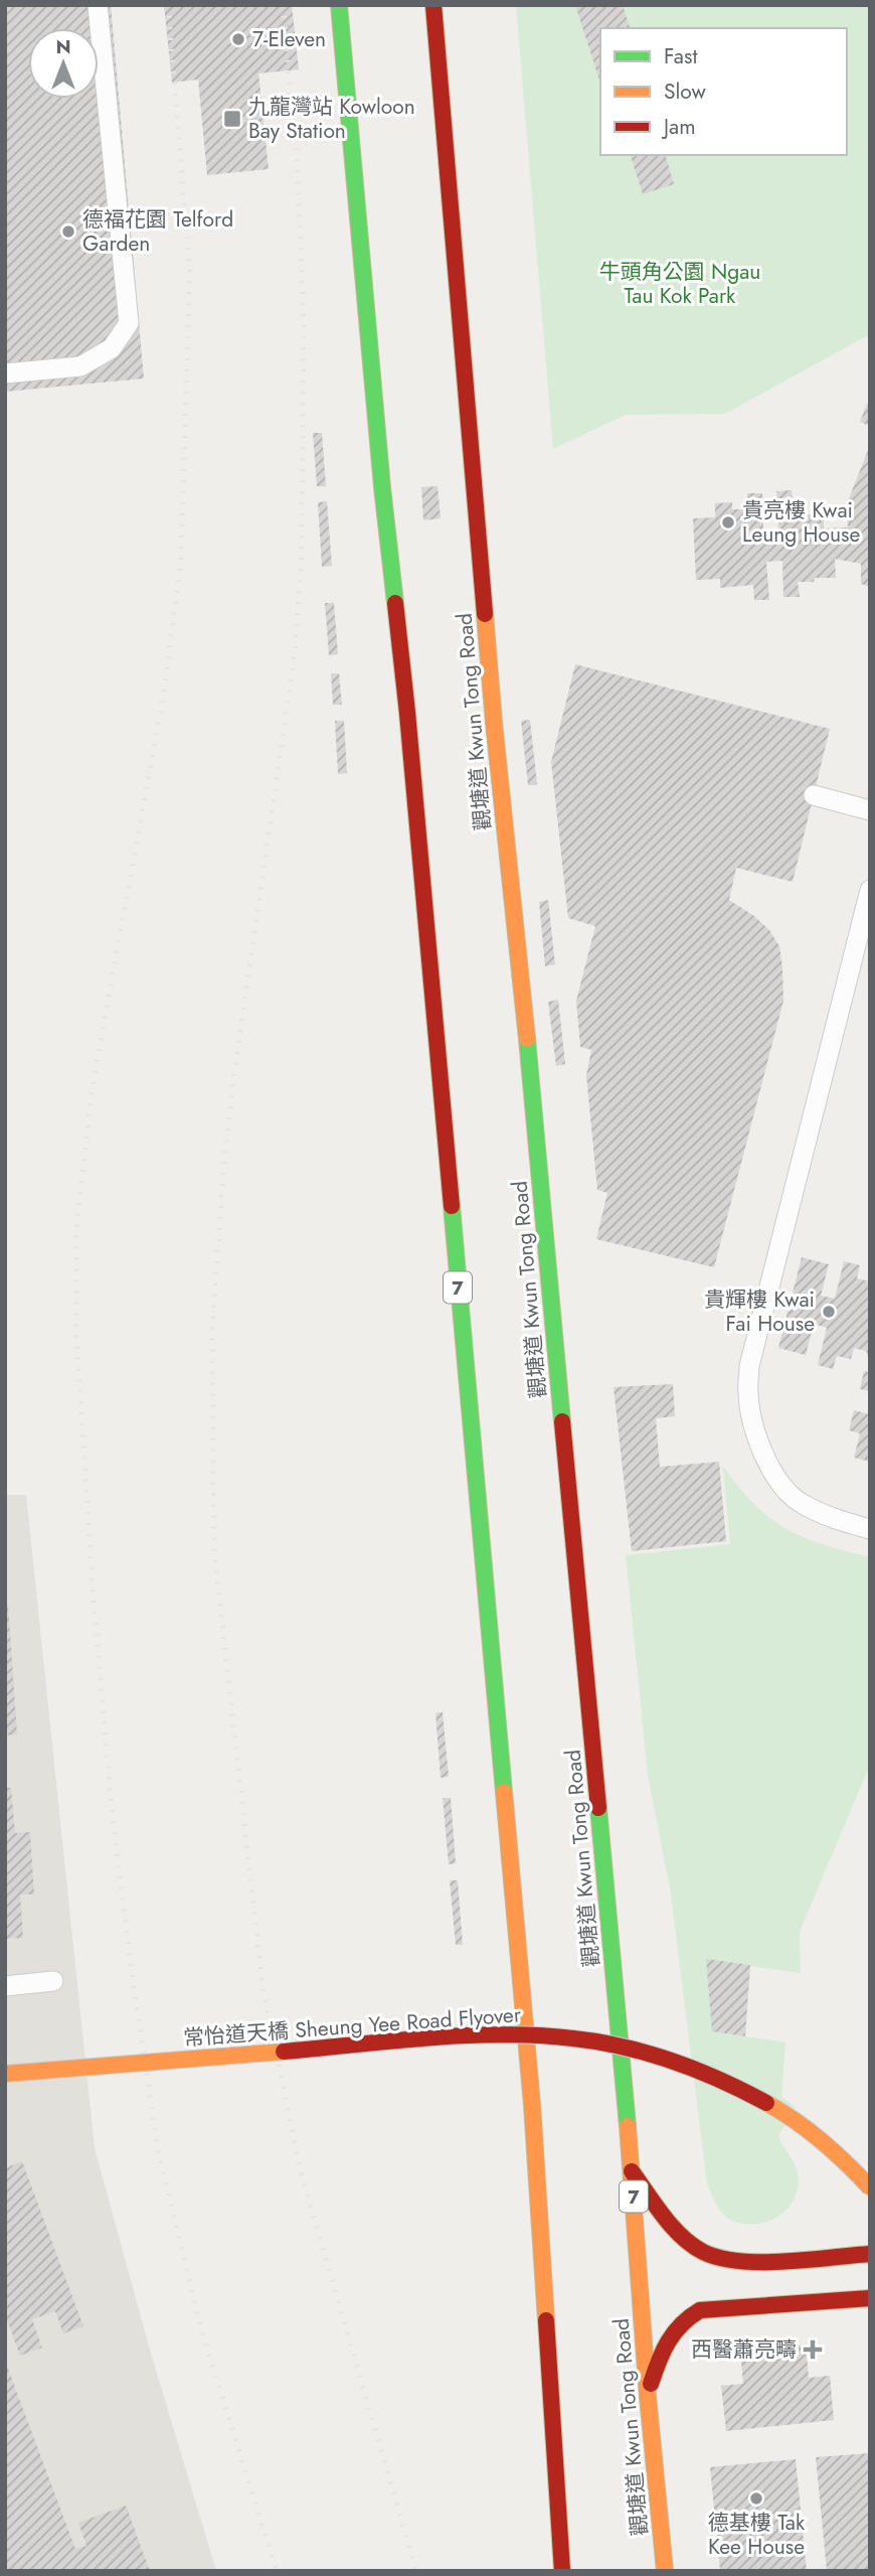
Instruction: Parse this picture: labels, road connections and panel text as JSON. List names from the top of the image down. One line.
{"streets":{"main road":["觀塘道 Kwun Tong Road","7","常怡道天橋 Sheung Yee Road Flyover"]},"parks":["牛頭角公園 Ngau Tau Kok Park"],"places":{"other":["7-Eleven","德福花園 Telford Garden","貴亮樓 Kwai Leung House","貴輝樓 Kwai Fai House","德基樓 Tak Kee House"],"transit":["九龍灣站 Kowloon Bay Station"],"health":["西醫蕭亮疇"]},"legend":["Fast","Slow","Jam"],"north":"top"}
